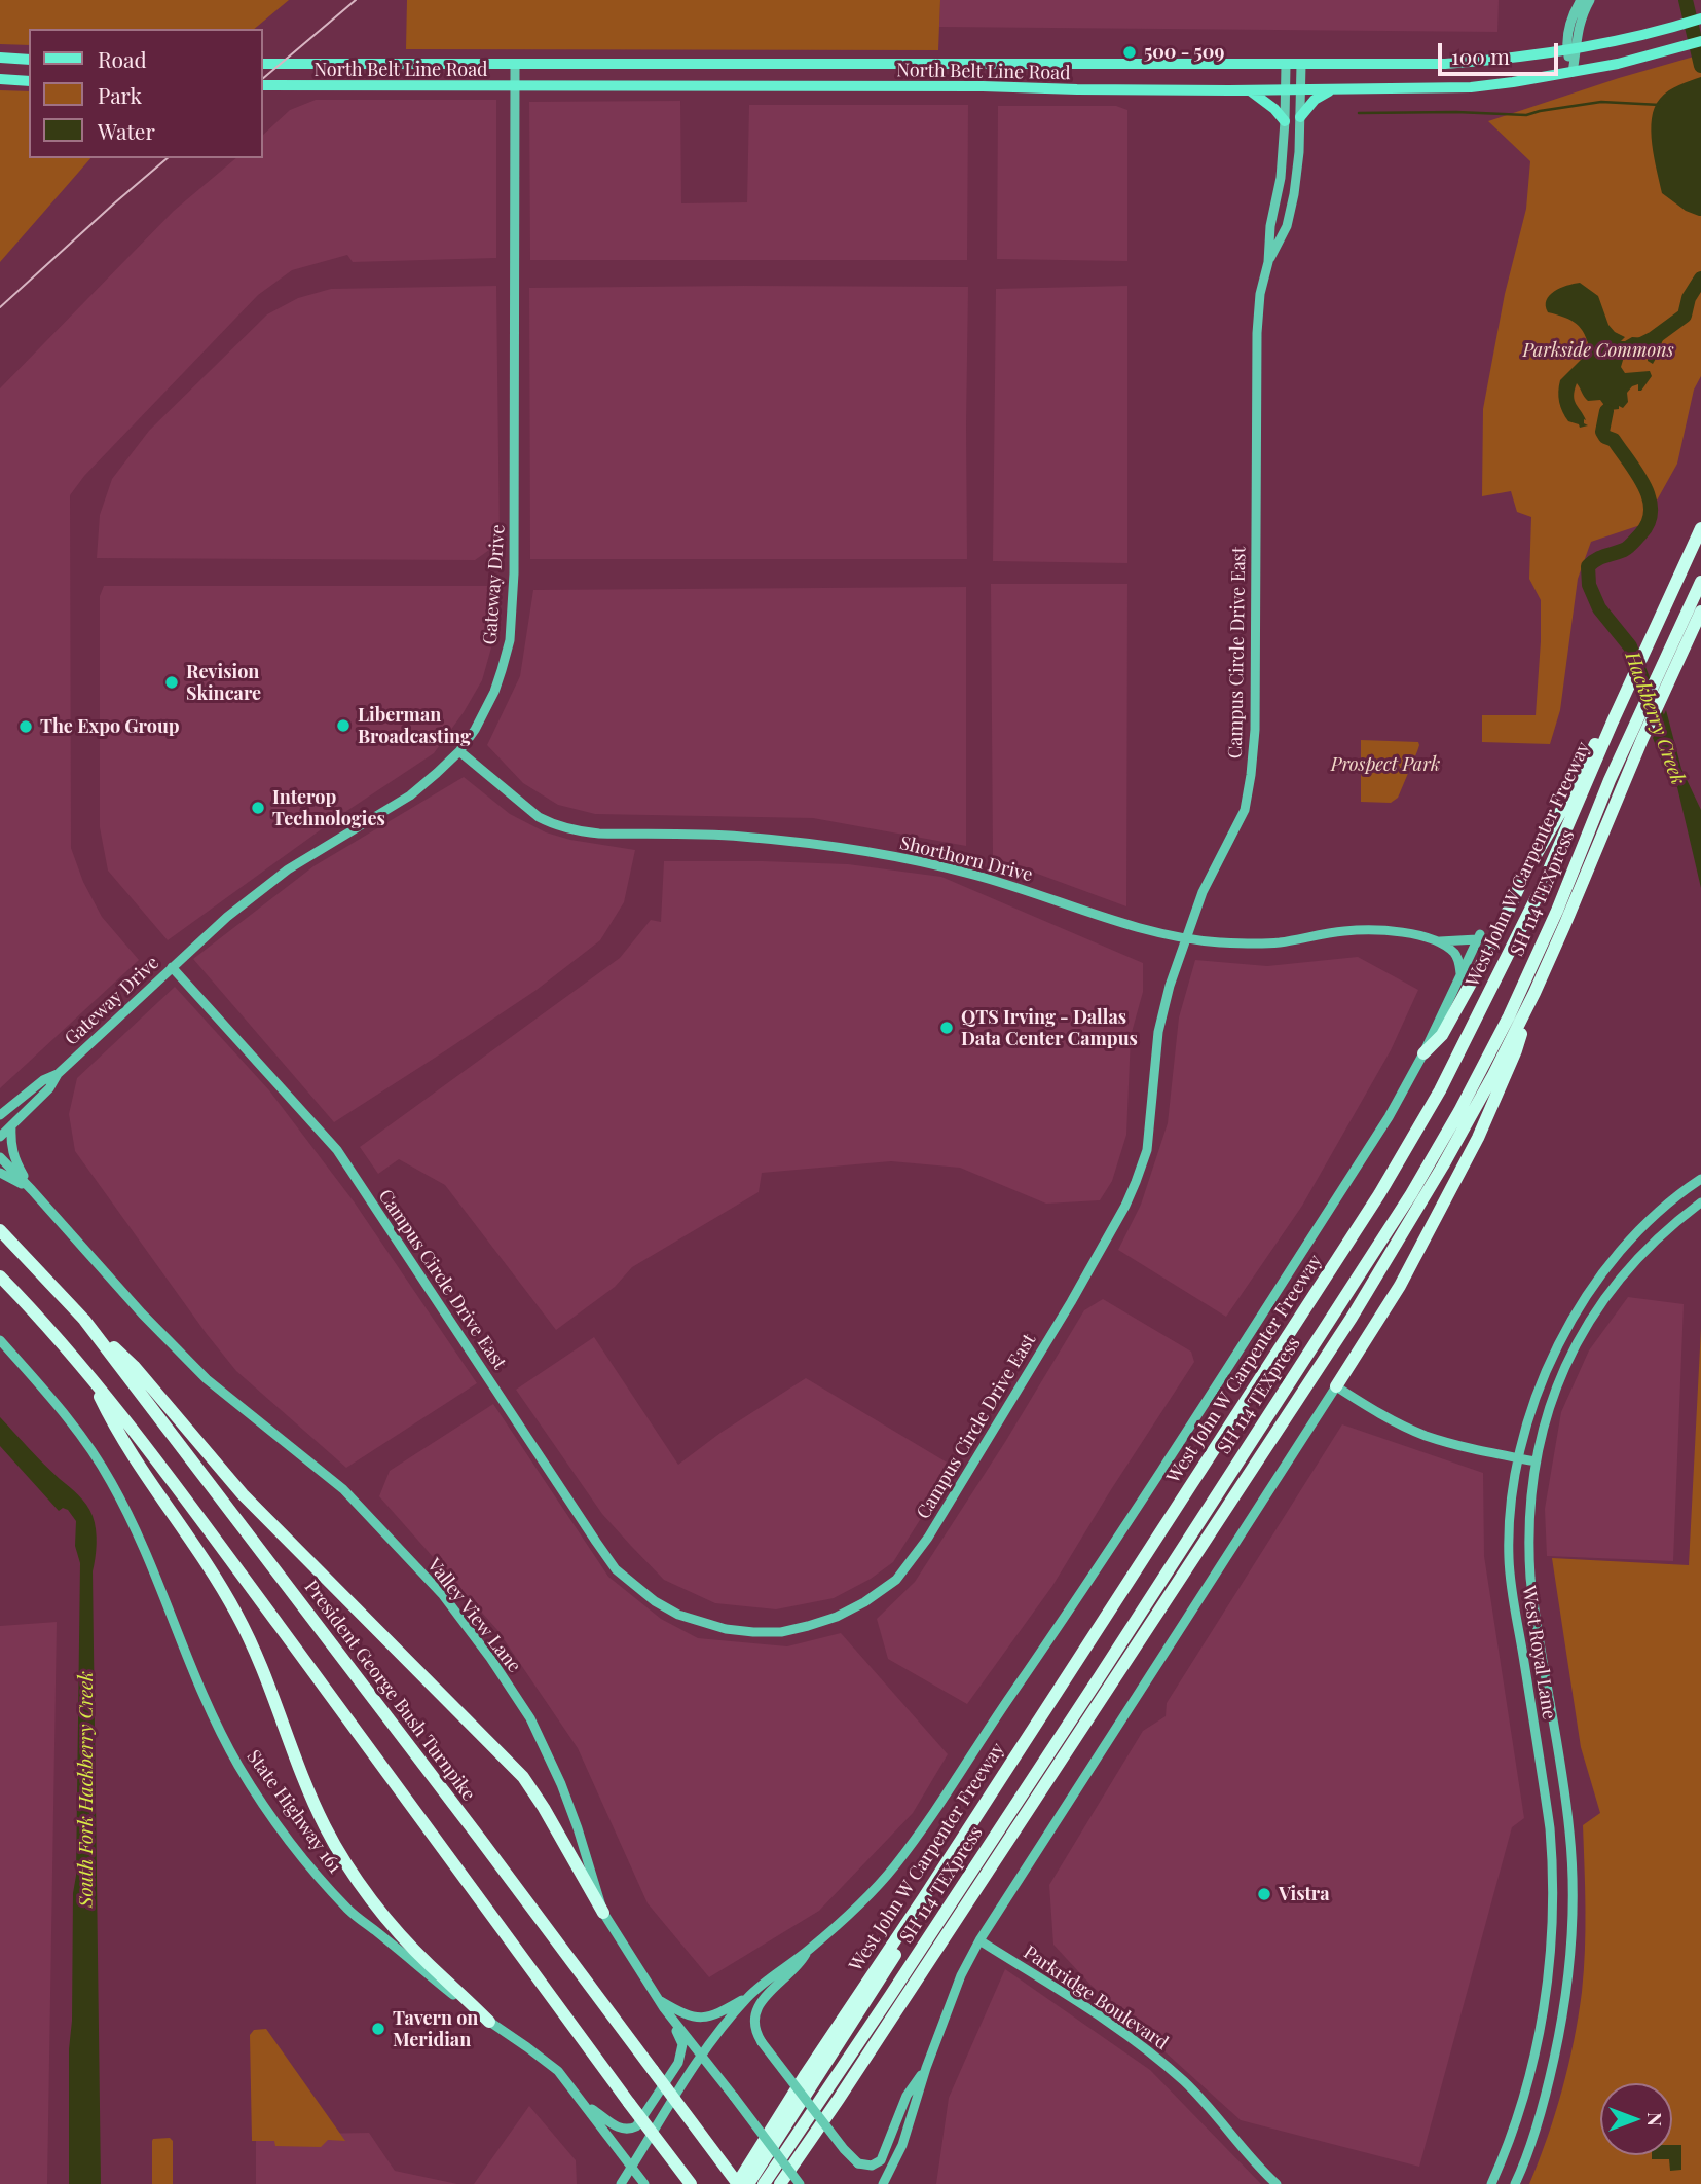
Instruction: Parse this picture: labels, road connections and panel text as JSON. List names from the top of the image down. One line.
{"streets":{"highway":["West John W Carpenter Freeway","SH 114 TEXpress","President George Bush Turnpike"],"main road":["North Belt Line Road","Gateway Drive","Campus Circle Drive East","Shorthorn Drive","Valley View Lane","West Royal Lane","State Highway 161","Parkridge Boulevard"]},"crossings":[["North Belt Line Road","Gateway Drive"],["North Belt Line Road","Campus Circle Drive East"],["Gateway Drive","Campus Circle Drive East"],["Gateway Drive","Shorthorn Drive"],["Campus Circle Drive East","Shorthorn Drive"],["Shorthorn Drive","West John W Carpenter Freeway"],["West John W Carpenter Freeway","SH 114 TEXpress"],["West John W Carpenter Freeway","Valley View Lane"],["West John W Carpenter Freeway","President George Bush Turnpike"],["West John W Carpenter Freeway","State Highway 161"]],"water":["Hackberry Creek","South Fork Hackberry Creek"],"parks":["Parkside Commons","Prospect Park"],"places":["500 - 509","Revision Skincare","Liberman Broadcasting","The Expo Group","Interop Technologies","QTS Irving - Dallas Data Center Campus","Vistra","Tavern on Meridian"],"legend":["Road","Park","Water"],"scale_bar":"100 m","north":"right"}
